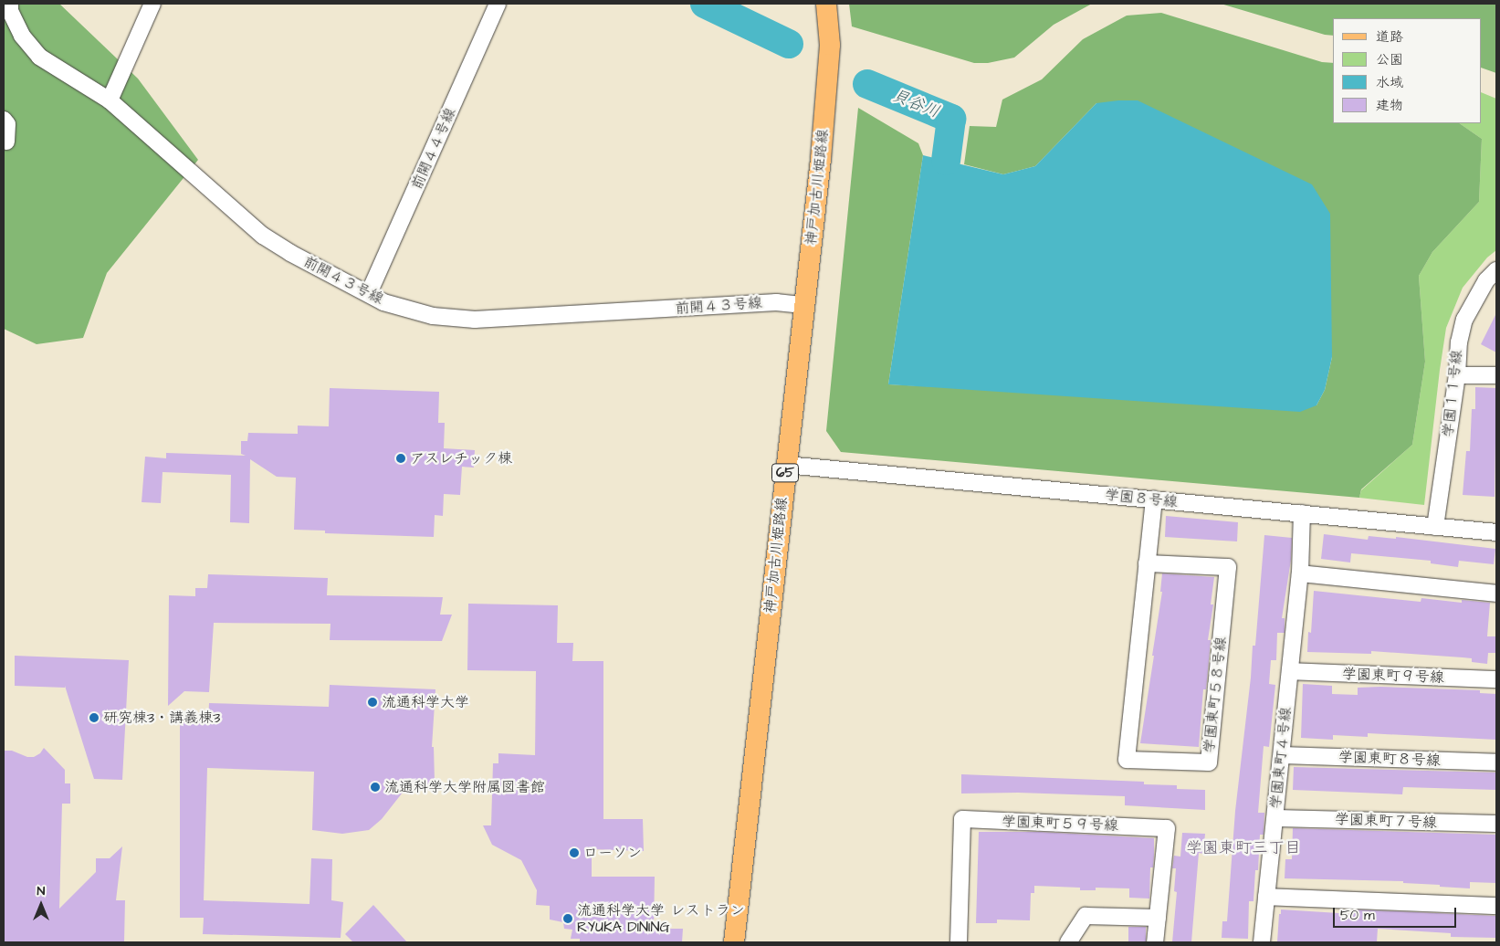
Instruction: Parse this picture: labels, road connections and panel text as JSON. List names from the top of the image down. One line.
{"streets":{"main road":["神戸加古川姫路線","65"],"street":["前開４４号線","前開４３号線","学園１１号線","学園８号線","学園東町９号線","学園東町５８号線","学園東町４号線","学園東町８号線","学園東町７号線","学園東町５９号線"]},"crossings":[["前開４４号線","前開４３号線"],["神戸加古川姫路線","前開４３号線"],["神戸加古川姫路線","学園８号線"],["学園１１号線","学園８号線"],["学園８号線","学園東町５８号線"],["学園８号線","学園東町４号線"],["学園東町９号線","学園東町４号線"],["学園東町４号線","学園東町８号線"],["学園東町４号線","学園東町７号線"]],"districts":["学園東町三丁目"],"water":["貝谷川"],"places":["アスレチック棟","流通科学大学","研究棟3・講義棟3","流通科学大学附属図書館","ローソン","流通科学大学 レストラン RYUKA DINING"],"legend":["道路","公園","水域","建物"],"scale_bar":"50 m","north":"top"}
